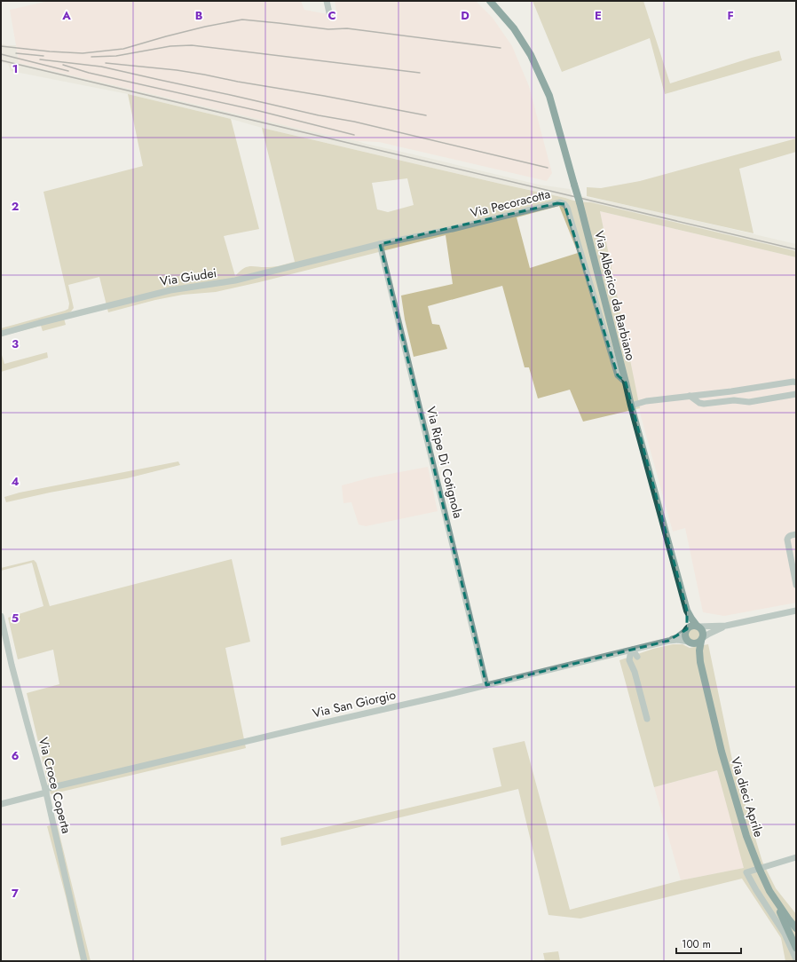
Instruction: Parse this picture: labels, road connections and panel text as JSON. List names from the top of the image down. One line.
{"streets":{"main road":["Via Alberico da Barbiano","Via dieci Aprile"],"street":["Via Pecoracotta","Via Giudei","Via Ripe Di Cotignola","Via San Giorgio","Via Croce Coperta"]},"crossings":[["Via Pecoracotta","Via Giudei"],["Via Pecoracotta","Via Alberico da Barbiano"],["Via Pecoracotta","Via Ripe Di Cotignola"],["Via Giudei","Via Ripe Di Cotignola"],["Via Alberico da Barbiano","Via San Giorgio"],["Via Alberico da Barbiano","Via dieci Aprile"],["Via Ripe Di Cotignola","Via San Giorgio"],["Via San Giorgio","Via Croce Coperta"],["Via San Giorgio","Via dieci Aprile"]],"scale_bar":"100 m","grid":{"columns":["A","B","C","D","E","F"],"rows":["1","2","3","4","5","6","7"]}}
